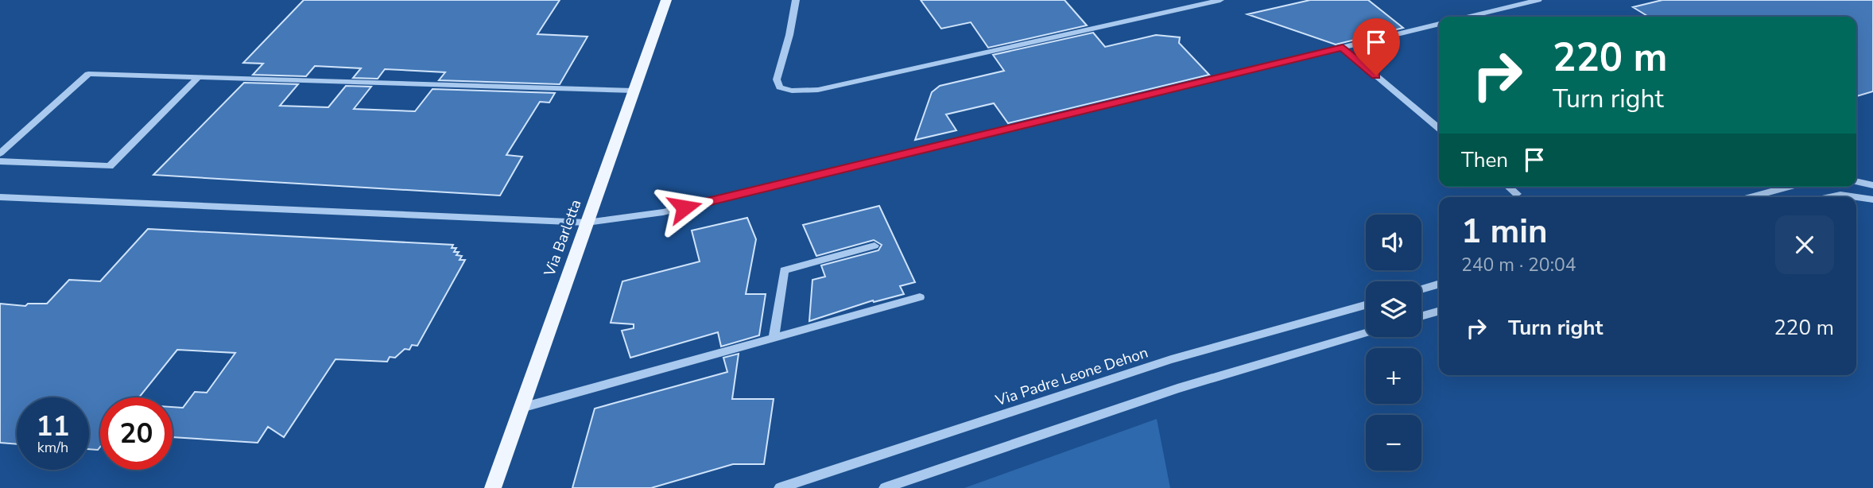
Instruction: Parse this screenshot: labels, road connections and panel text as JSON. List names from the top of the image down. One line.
{"streets":{"main road":["Via Barletta"],"street":["Via Padre Leone Dehon"]},"page":{"turn":["220 m","Turn right"],"then":"Then","heading":["1 min","240 m · 20:04"],"map_buttons":["+","−"],"list":[{"name":"Turn right","value":"220 m"}],"speed":"11 km/h","limit":"20"}}
